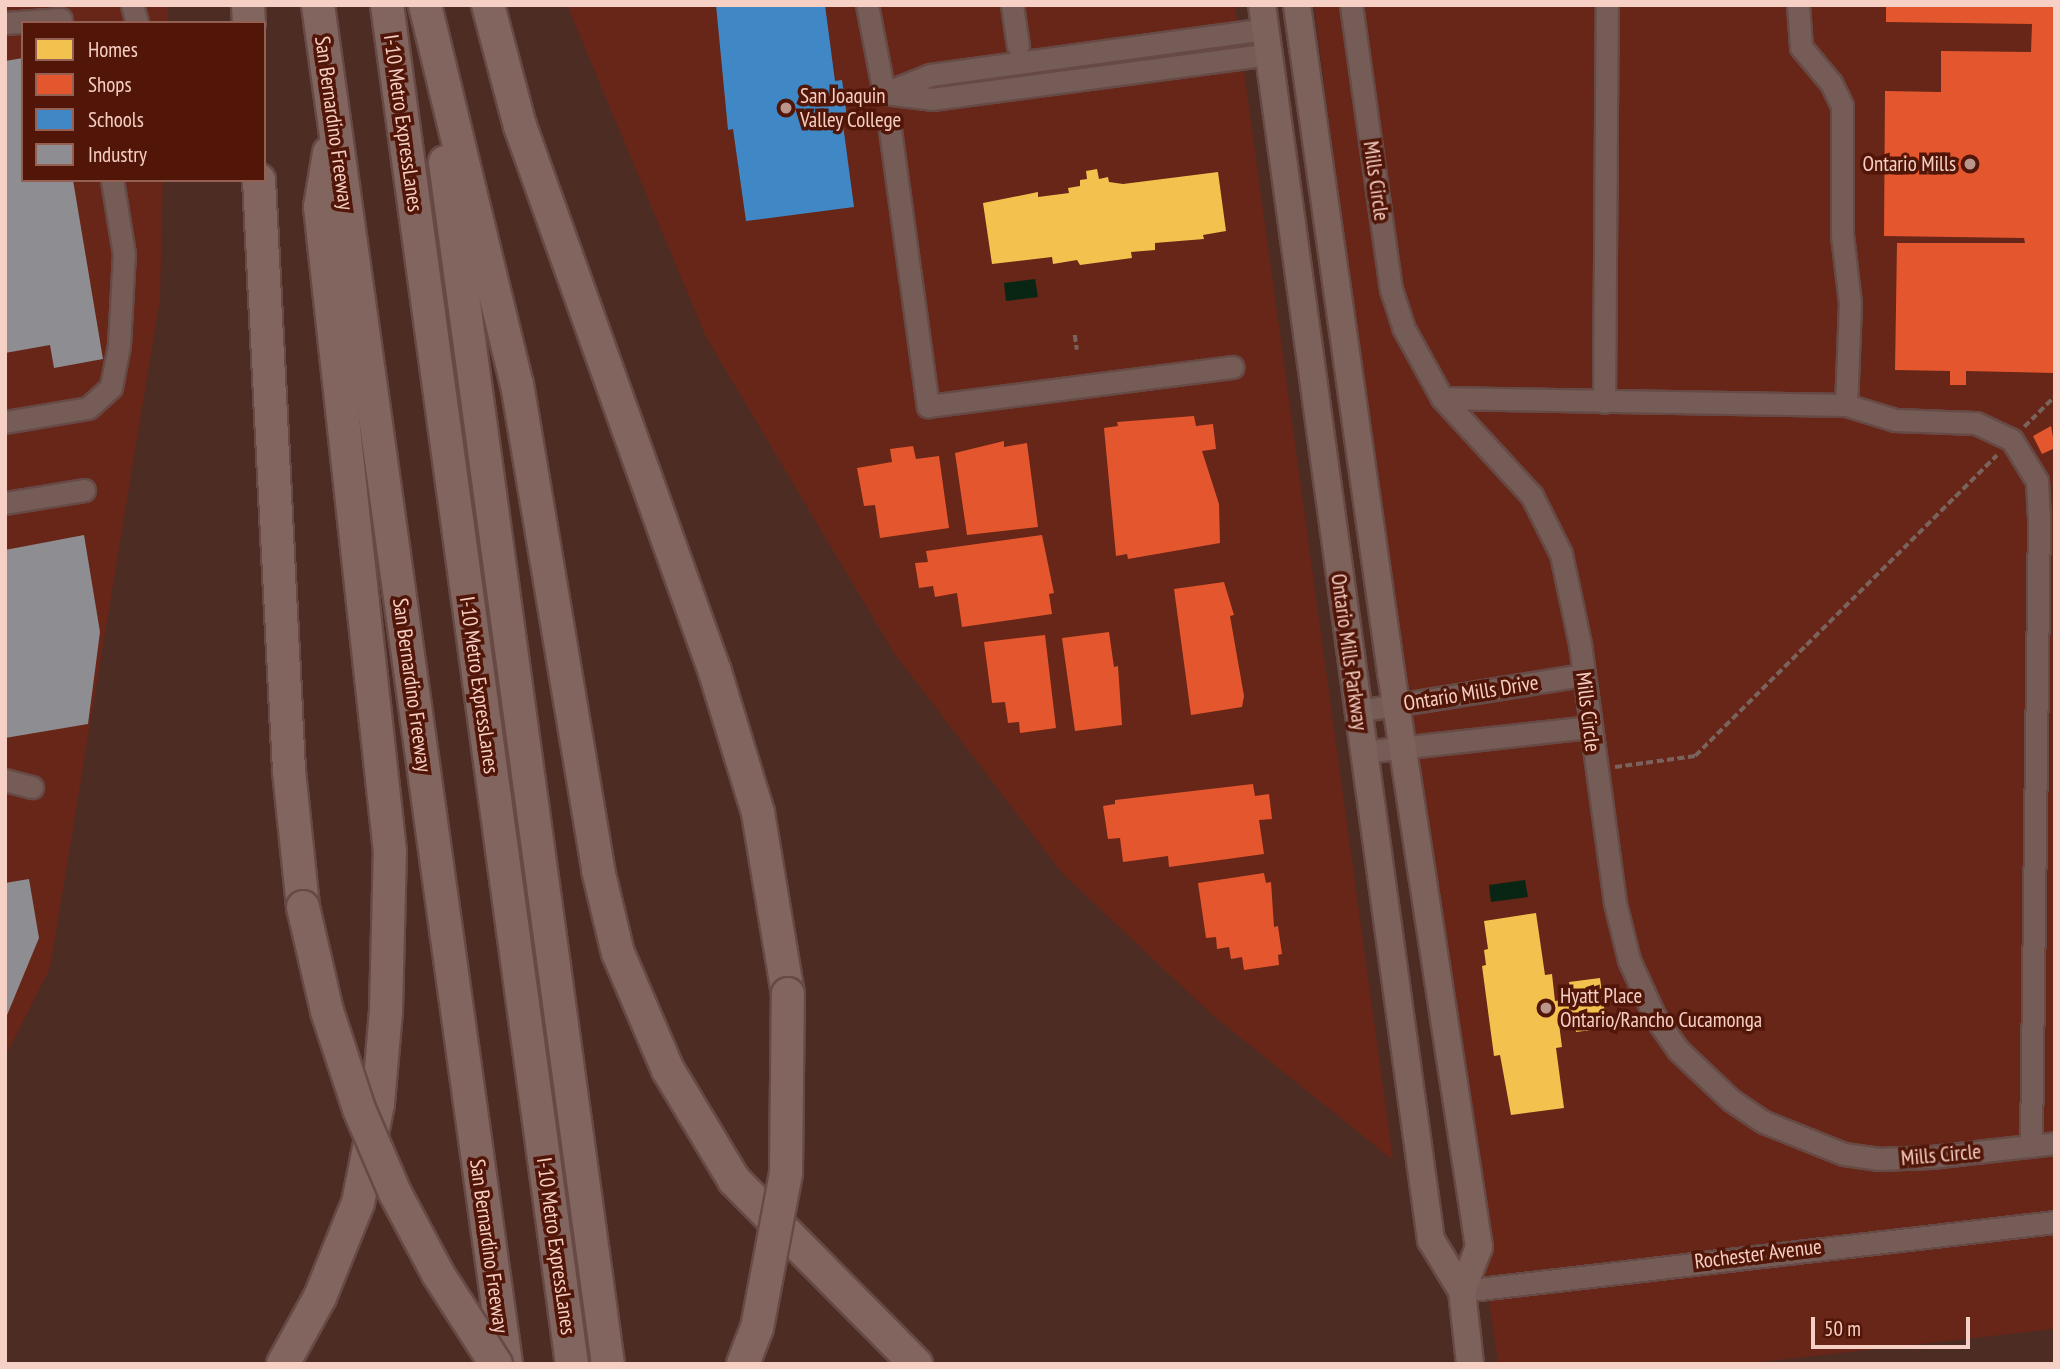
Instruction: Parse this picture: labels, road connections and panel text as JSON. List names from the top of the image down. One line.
{"streets":{"highway":["San Bernardino Freeway","I-10 Metro ExpressLanes"],"main road":["Ontario Mills Parkway"],"street":["Mills Circle","Ontario Mills Drive","Rochester Avenue"]},"crossings":[["Mills Circle","Ontario Mills Drive"],["Ontario Mills Parkway","Ontario Mills Drive"],["Ontario Mills Parkway","Rochester Avenue"]],"places":["San Joaquin Valley College","Ontario Mills","Hyatt Place Ontario/Rancho Cucamonga"],"legend":["Homes","Shops","Schools","Industry"],"scale_bar":"50 m"}
